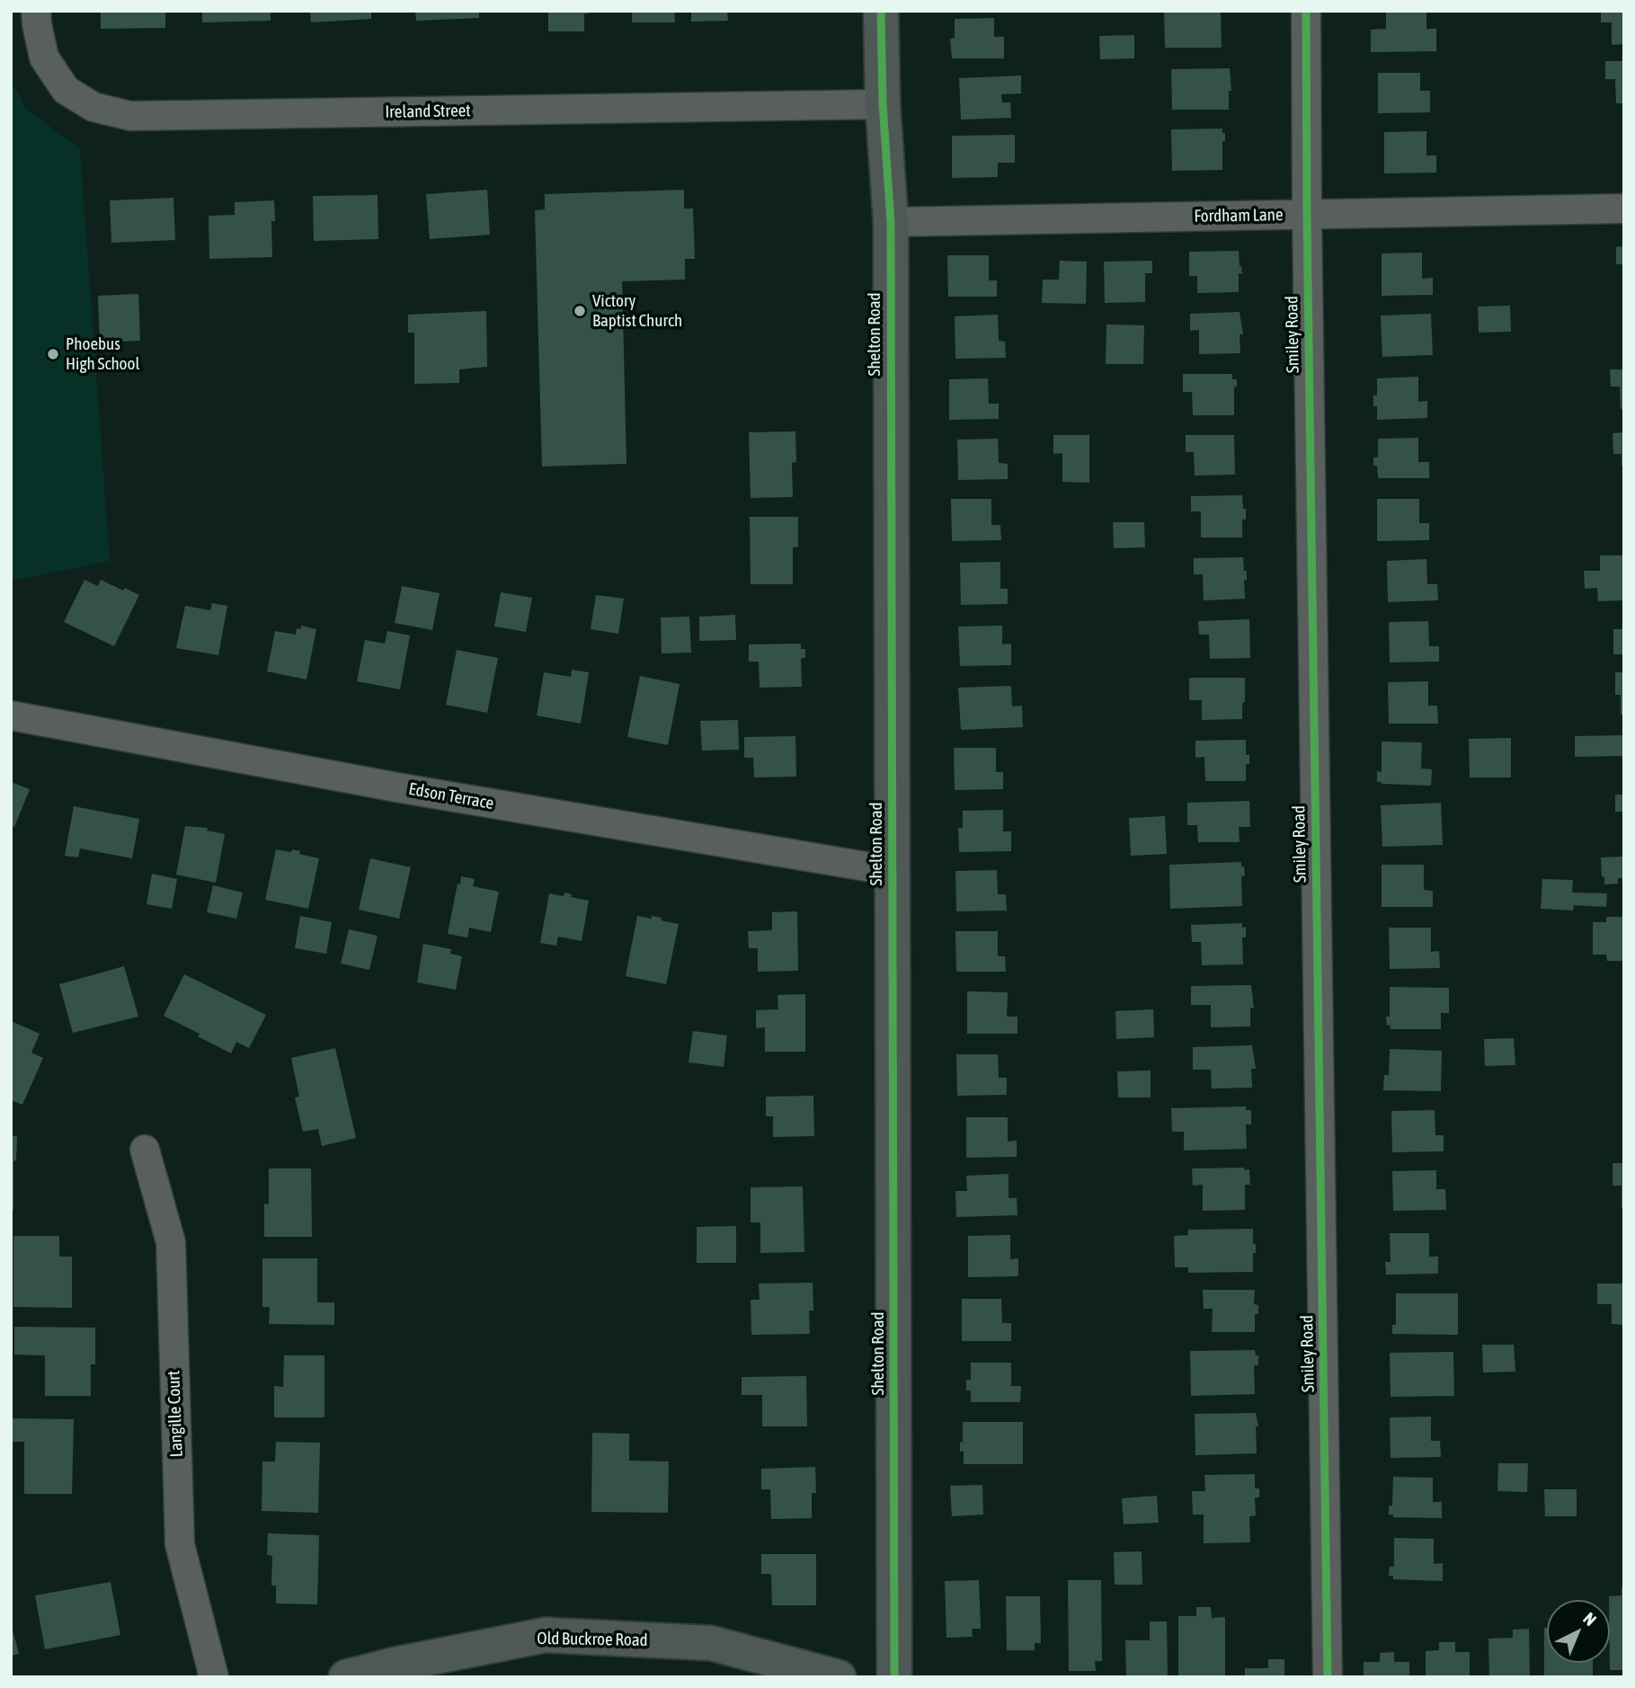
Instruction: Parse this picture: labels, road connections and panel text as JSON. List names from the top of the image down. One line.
{"streets":{"street":["Ireland Street","Fordham Lane","Shelton Road","Smiley Road","Edson Terrace","Langille Court","Old Buckroe Road"]},"crossings":[["Ireland Street","Shelton Road"],["Fordham Lane","Shelton Road"],["Fordham Lane","Smiley Road"],["Shelton Road","Edson Terrace"]],"places":["Victory Baptist Church","Phoebus High School"],"north":"top right"}
